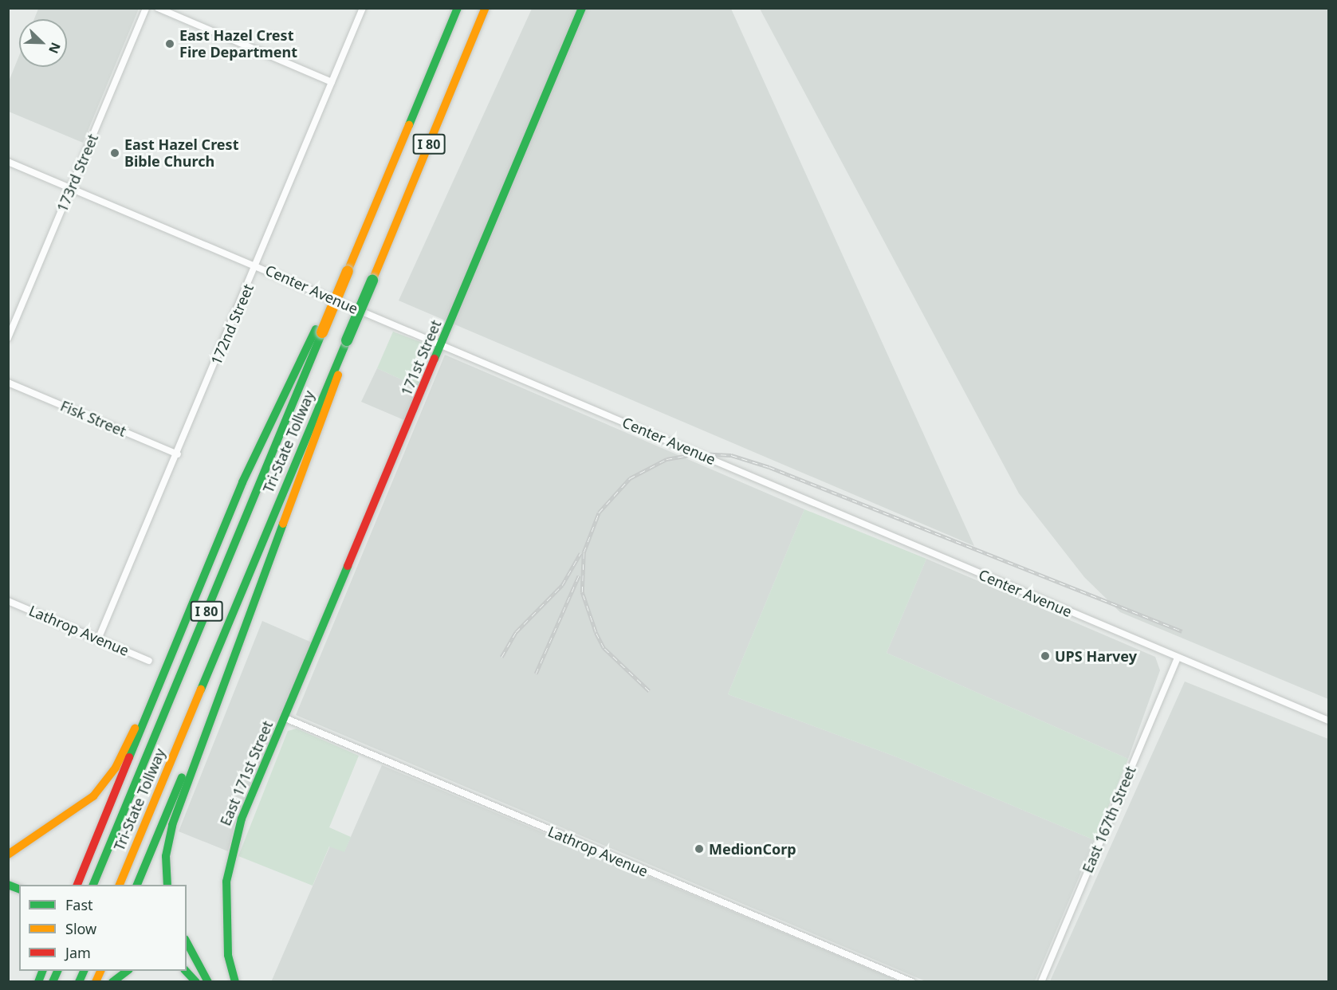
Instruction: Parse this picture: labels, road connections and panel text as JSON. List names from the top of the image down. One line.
{"streets":{"main road":["I 80","171st Street","Tri-State Tollway","East 171st Street"],"street":["173rd Street","Center Avenue","172nd Street","Fisk Street","Lathrop Avenue","East 167th Street"]},"crossings":[["173rd Street","Center Avenue"],["Center Avenue","172nd Street"],["Center Avenue","171st Street"],["Center Avenue","East 167th Street"],["172nd Street","Fisk Street"],["172nd Street","Lathrop Avenue"],["171st Street","Lathrop Avenue"],["171st Street","East 171st Street"],["Lathrop Avenue","East 171st Street"]],"places":["East Hazel Crest Fire Department","East Hazel Crest Bible Church","UPS Harvey","MedionCorp"],"legend":["Fast","Slow","Jam"],"north":"bottom right"}
